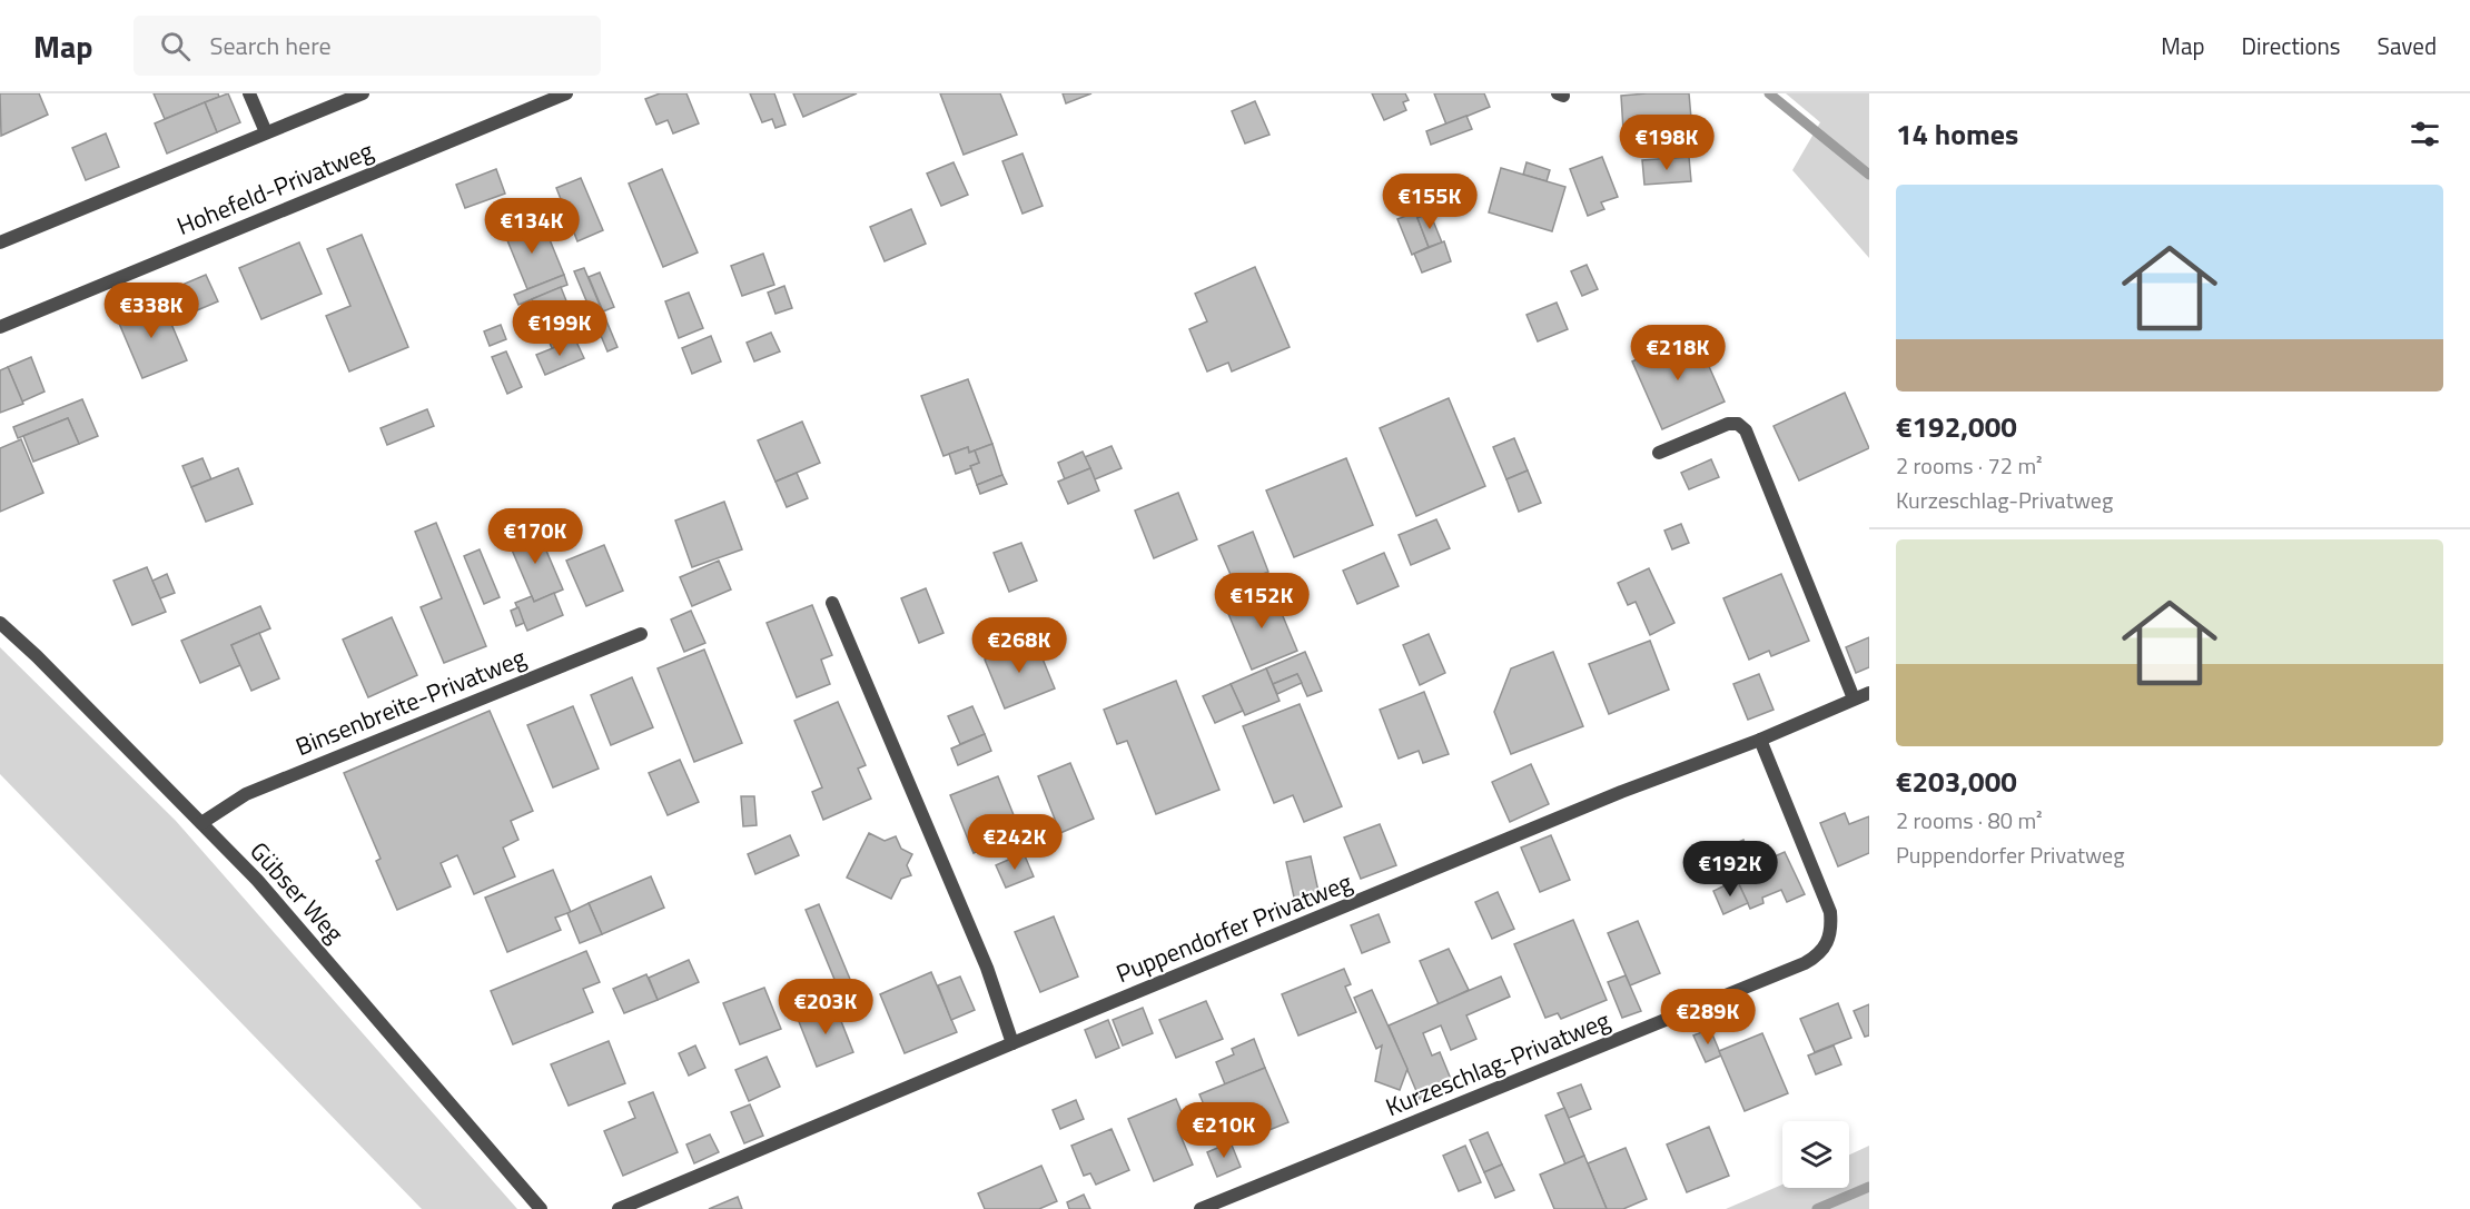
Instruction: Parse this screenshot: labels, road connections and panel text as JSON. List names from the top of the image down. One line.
{"streets":{"street":["Hohefeld-Privatweg","Binsenbreite-Privatweg","Gübser Weg","Puppendorfer Privatweg","Kurzeschlag-Privatweg"]},"crossings":[["Binsenbreite-Privatweg","Gübser Weg"],["Puppendorfer Privatweg","Kurzeschlag-Privatweg"]],"page":{"header":"Map","search":"Search here","nav":["Map","Directions","Saved"],"heading":"14 homes","price":["€198K","€155K","€134K","€338K","€199K","€218K","€170K","€152K","€268K","€242K","€192K","€203K","€289K","€210K"],"list":[{"name":"€192,000","note":"2 rooms · 72 m² · Kurzeschlag-Privatweg"},{"name":"€203,000","note":"2 rooms · 80 m² · Puppendorfer Privatweg"}]}}
